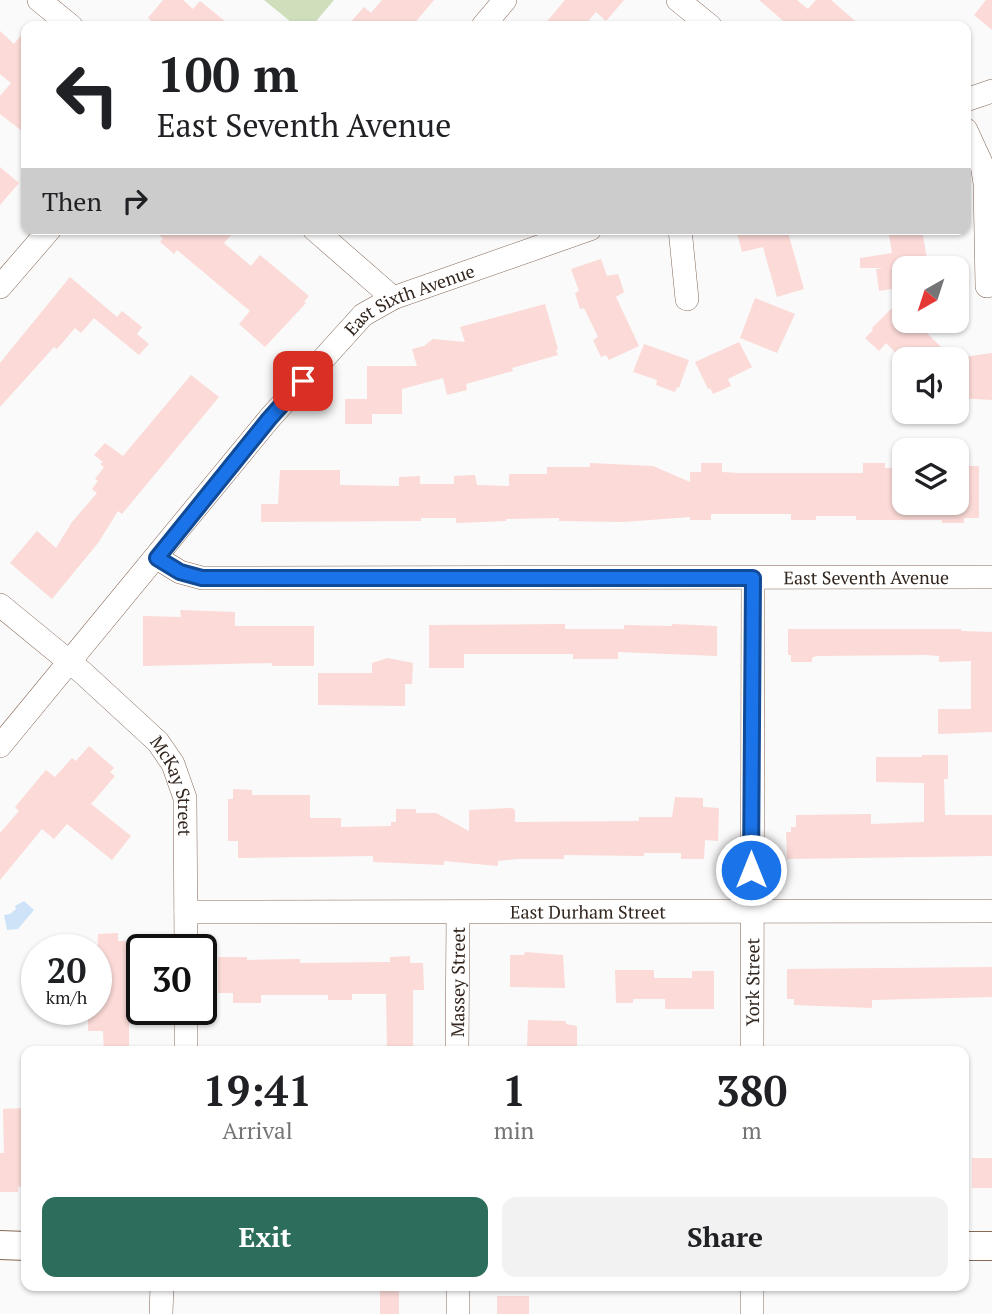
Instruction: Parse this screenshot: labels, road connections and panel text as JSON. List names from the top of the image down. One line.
{"streets":{"street":["East Sixth Avenue","East Seventh Avenue","McKay Street","East Durham Street","Massey Street","York Street"]},"crossings":[["East Sixth Avenue","East Seventh Avenue"],["East Sixth Avenue","McKay Street"],["East Seventh Avenue","York Street"],["McKay Street","East Durham Street"],["East Durham Street","Massey Street"],["East Durham Street","York Street"]],"north":"bottom left","page":{"turn":["100 m","East Seventh Avenue"],"then":"Then","speed":"20 km/h","limit":"30","eta":["19:41","Arrival","1","min","380","m"],"buttons":["Exit","Share"]}}
